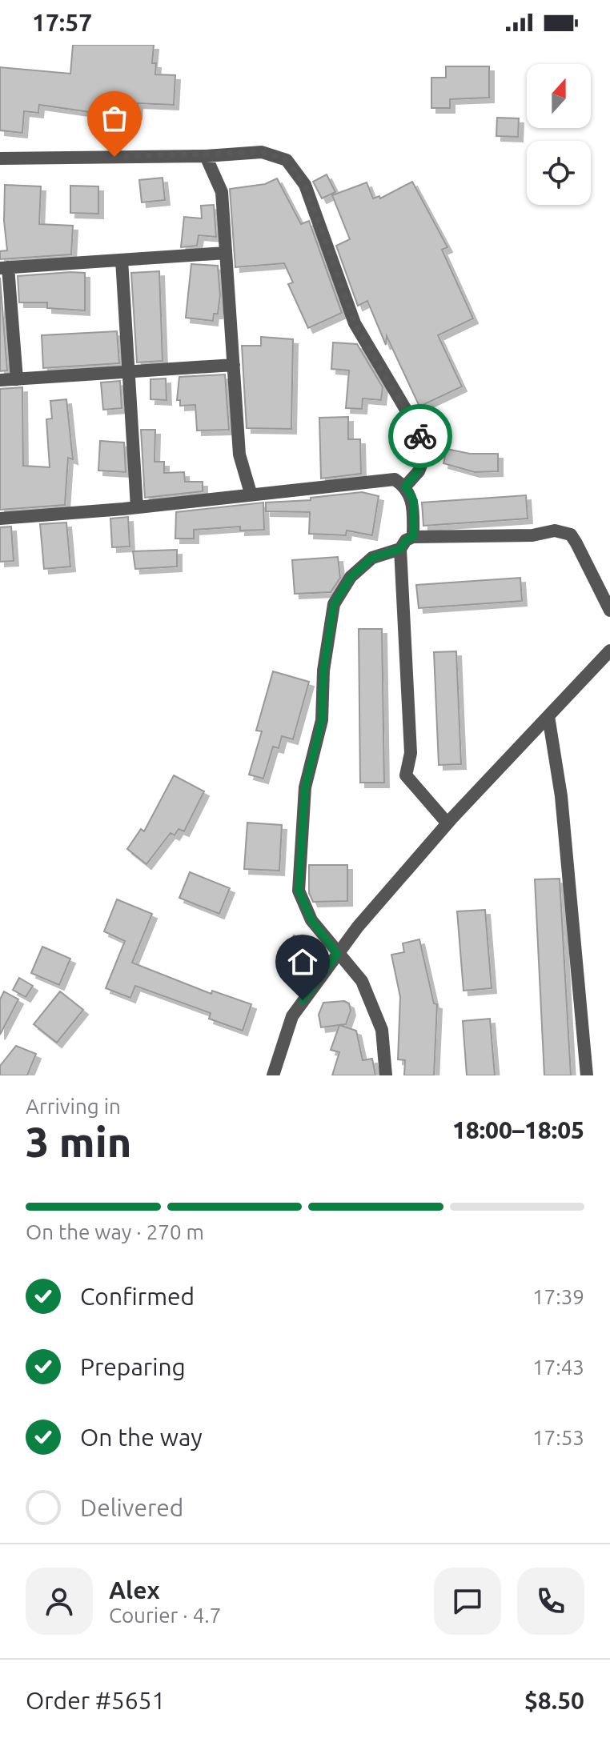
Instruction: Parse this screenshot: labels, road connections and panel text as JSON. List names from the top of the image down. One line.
{"north":"top","page":{"status":"17:57","heading":["3 min","Arriving in","18:00–18:05"],"panel":["Alex","Courier · 4.7","Order #5651","$8.50"],"bar":"On the way · 270 m","list":[["Confirmed","17:39"],["Preparing","17:43"],["On the way","17:53"],"Delivered"]}}
